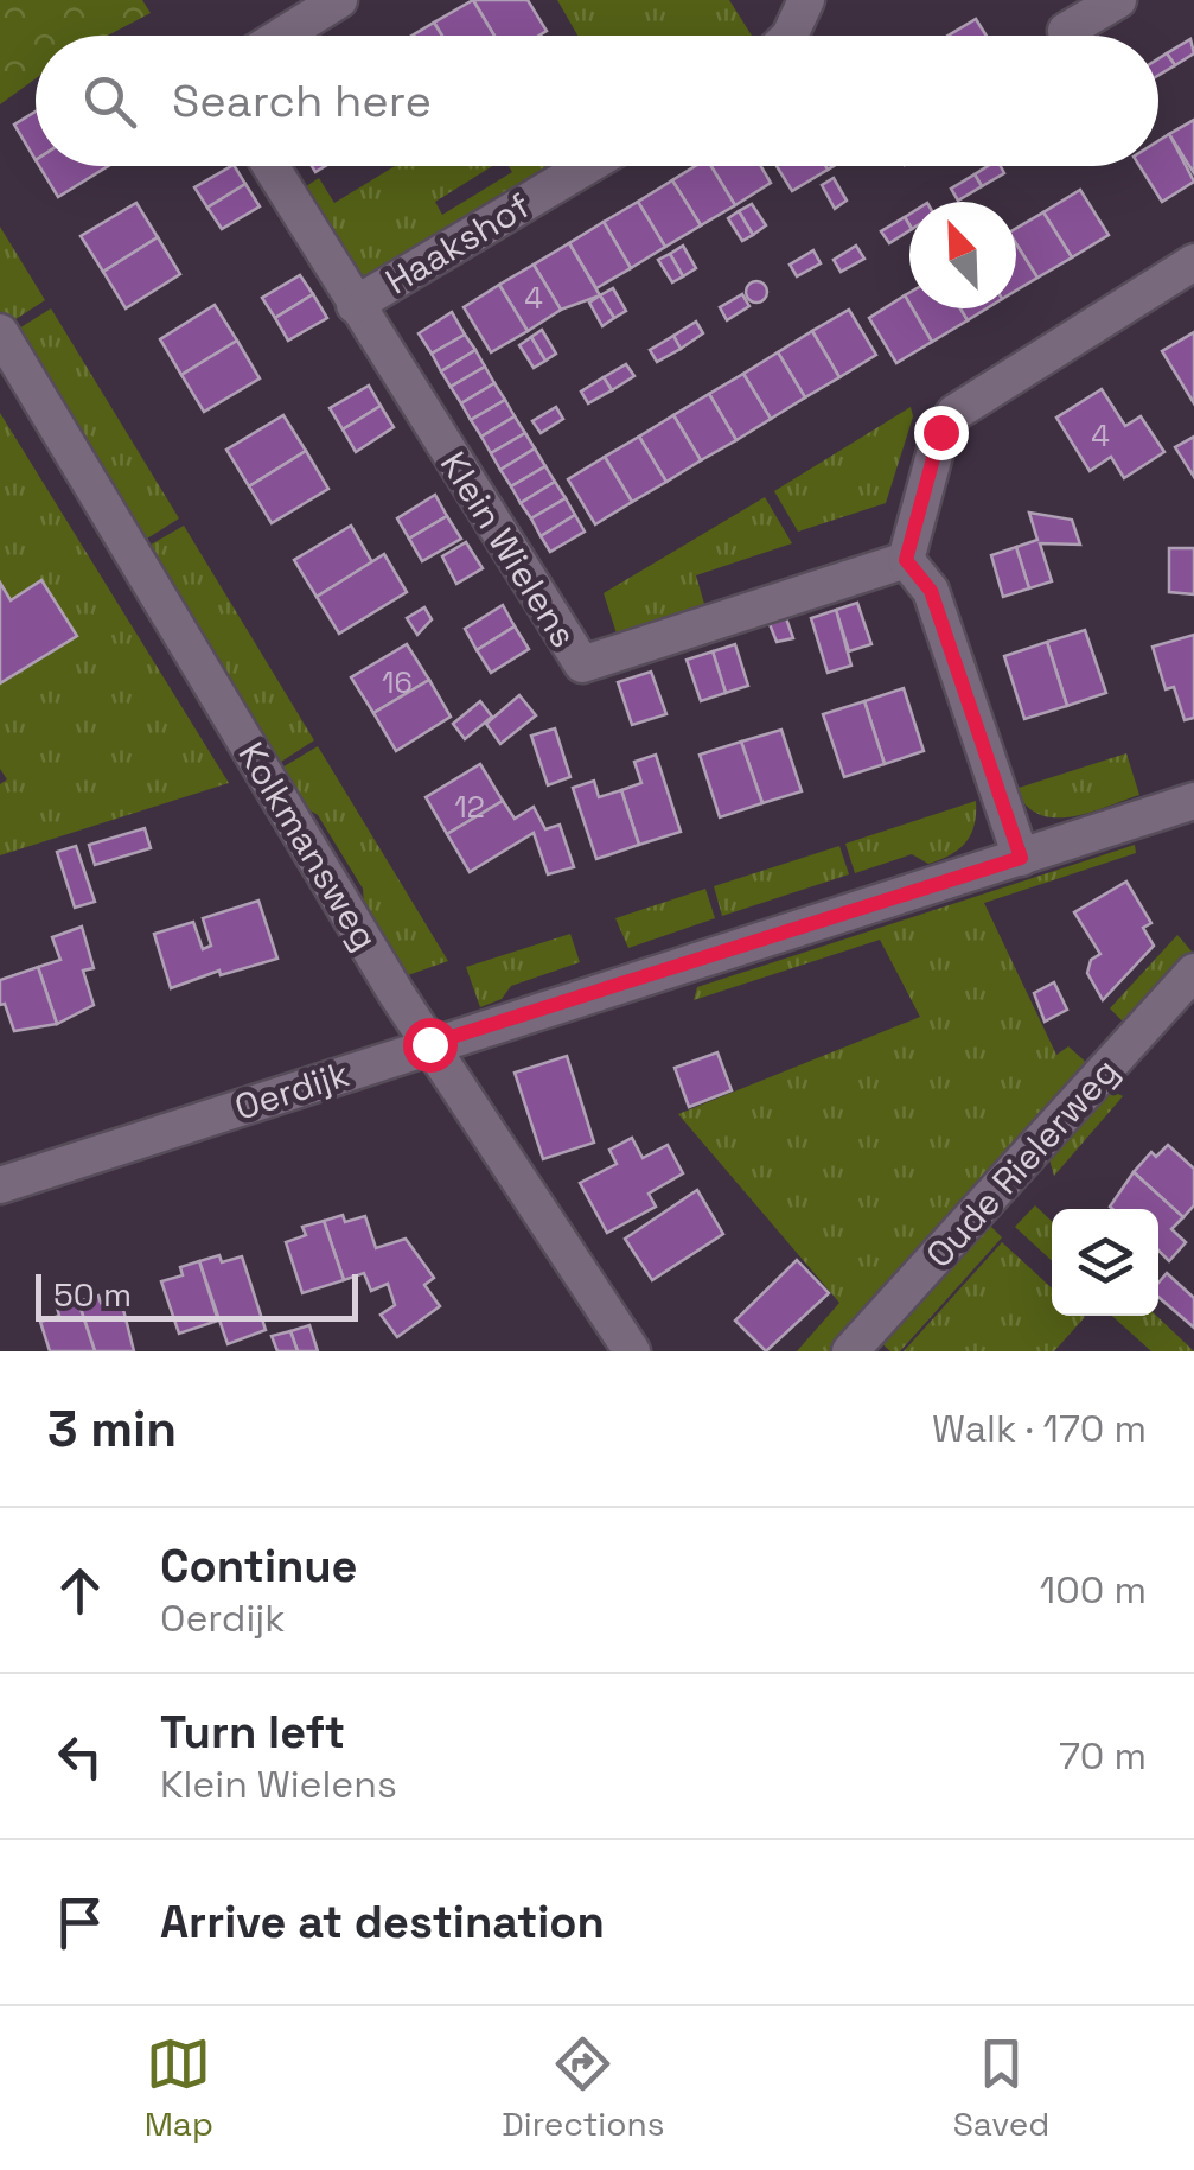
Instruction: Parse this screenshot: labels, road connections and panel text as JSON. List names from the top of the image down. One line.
{"streets":{"street":["Haakshof","Klein Wielens","Kolkmansweg","Oerdijk","Oude Rielerweg"]},"crossings":[["Haakshof","Klein Wielens"],["Kolkmansweg","Oerdijk"]],"house_numbers":["4","4","16","12"],"scale_bar":"50 m","north":"top left","page":{"search":"Search here","scale":"50 m","heading":["3 min","Walk · 170 m"],"list":[["Continue","Oerdijk","100 m"],["Turn left","Klein Wielens","70 m"],"Arrive at destination"],"nav":["Map","Directions","Saved"]}}
